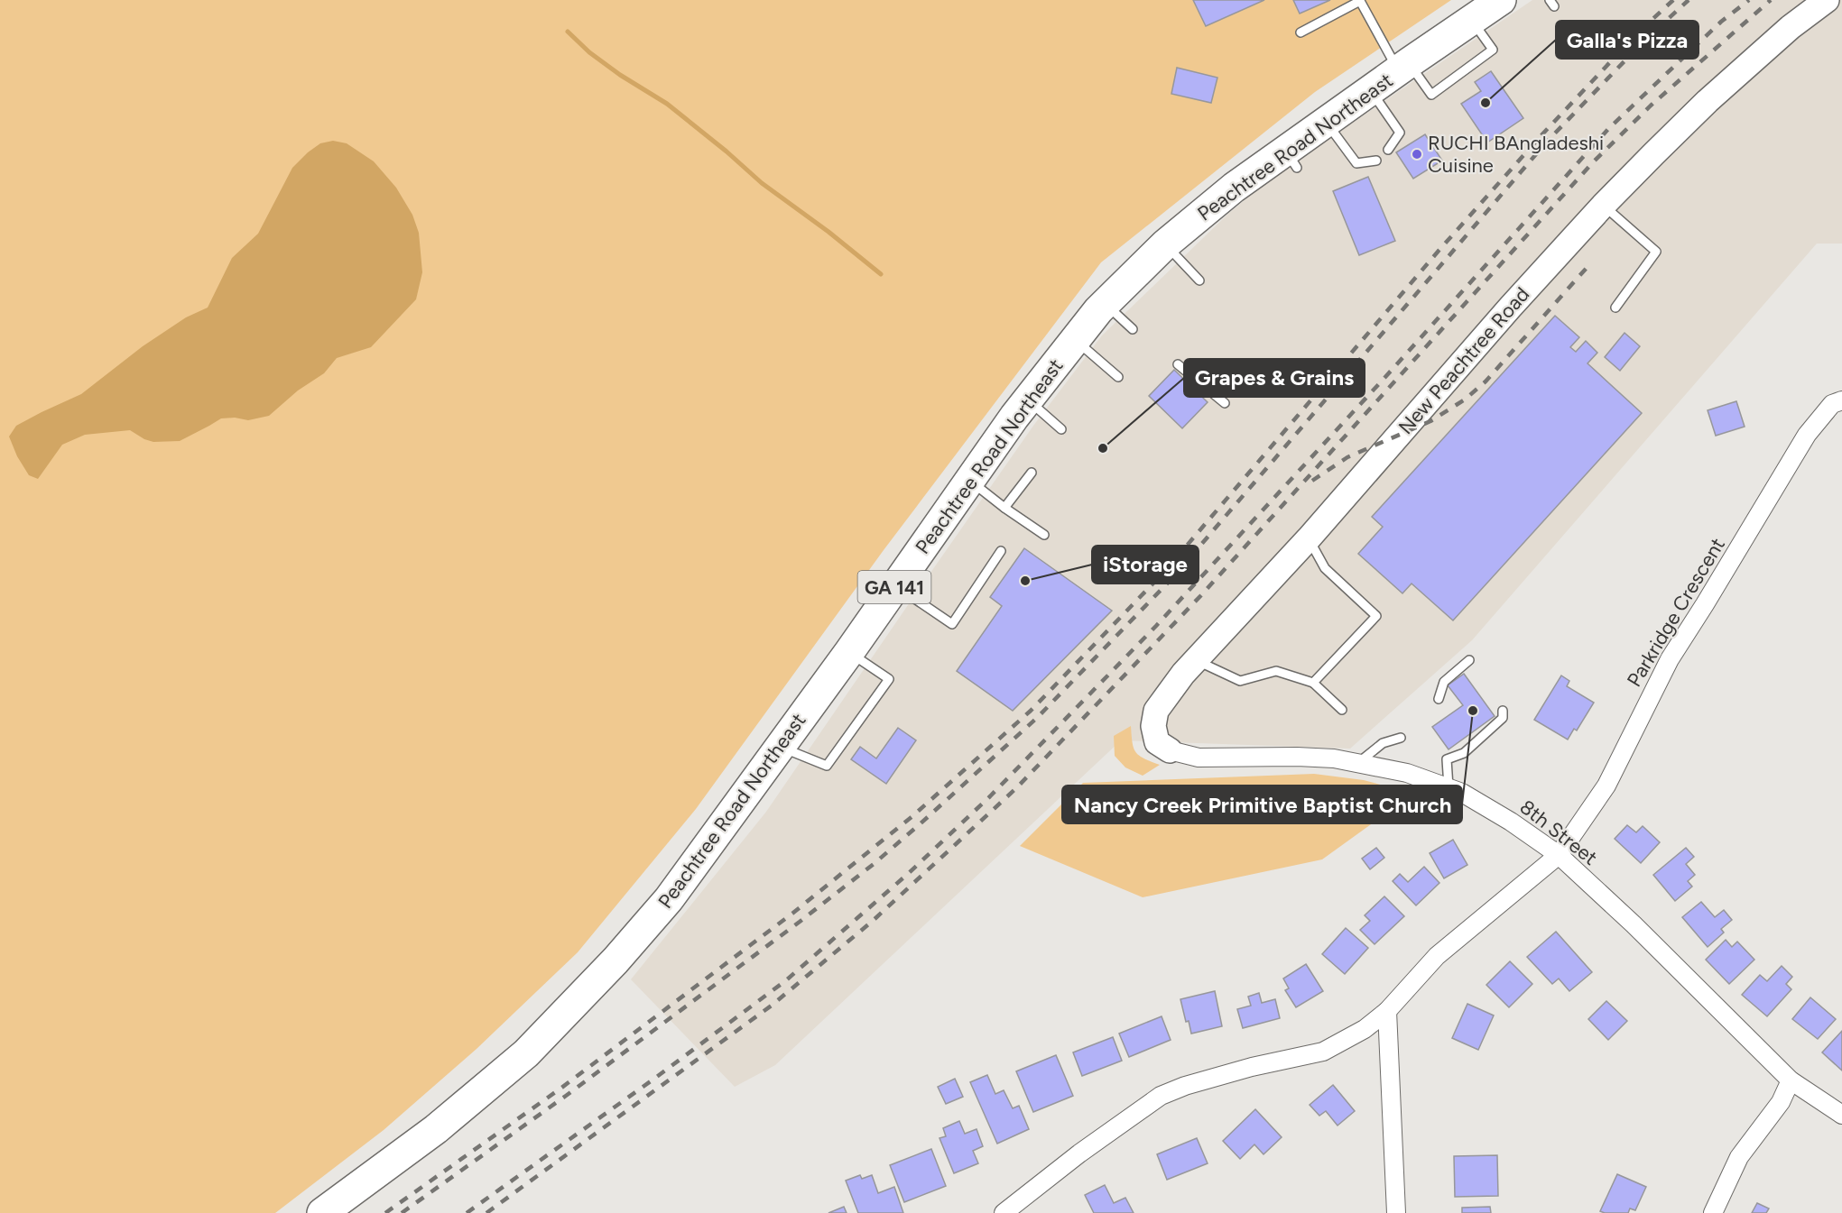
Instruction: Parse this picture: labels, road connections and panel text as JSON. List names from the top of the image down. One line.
{"streets":{"highway":["Peachtree Road Northeast","GA 141"],"street":["New Peachtree Road","Parkridge Crescent","8th Street"]},"crossings":[["New Peachtree Road","8th Street"],["Parkridge Crescent","8th Street"]],"places":["Galla's Pizza","RUCHI BAngladeshi Cuisine","Grapes & Grains","iStorage","Nancy Creek Primitive Baptist Church"]}
